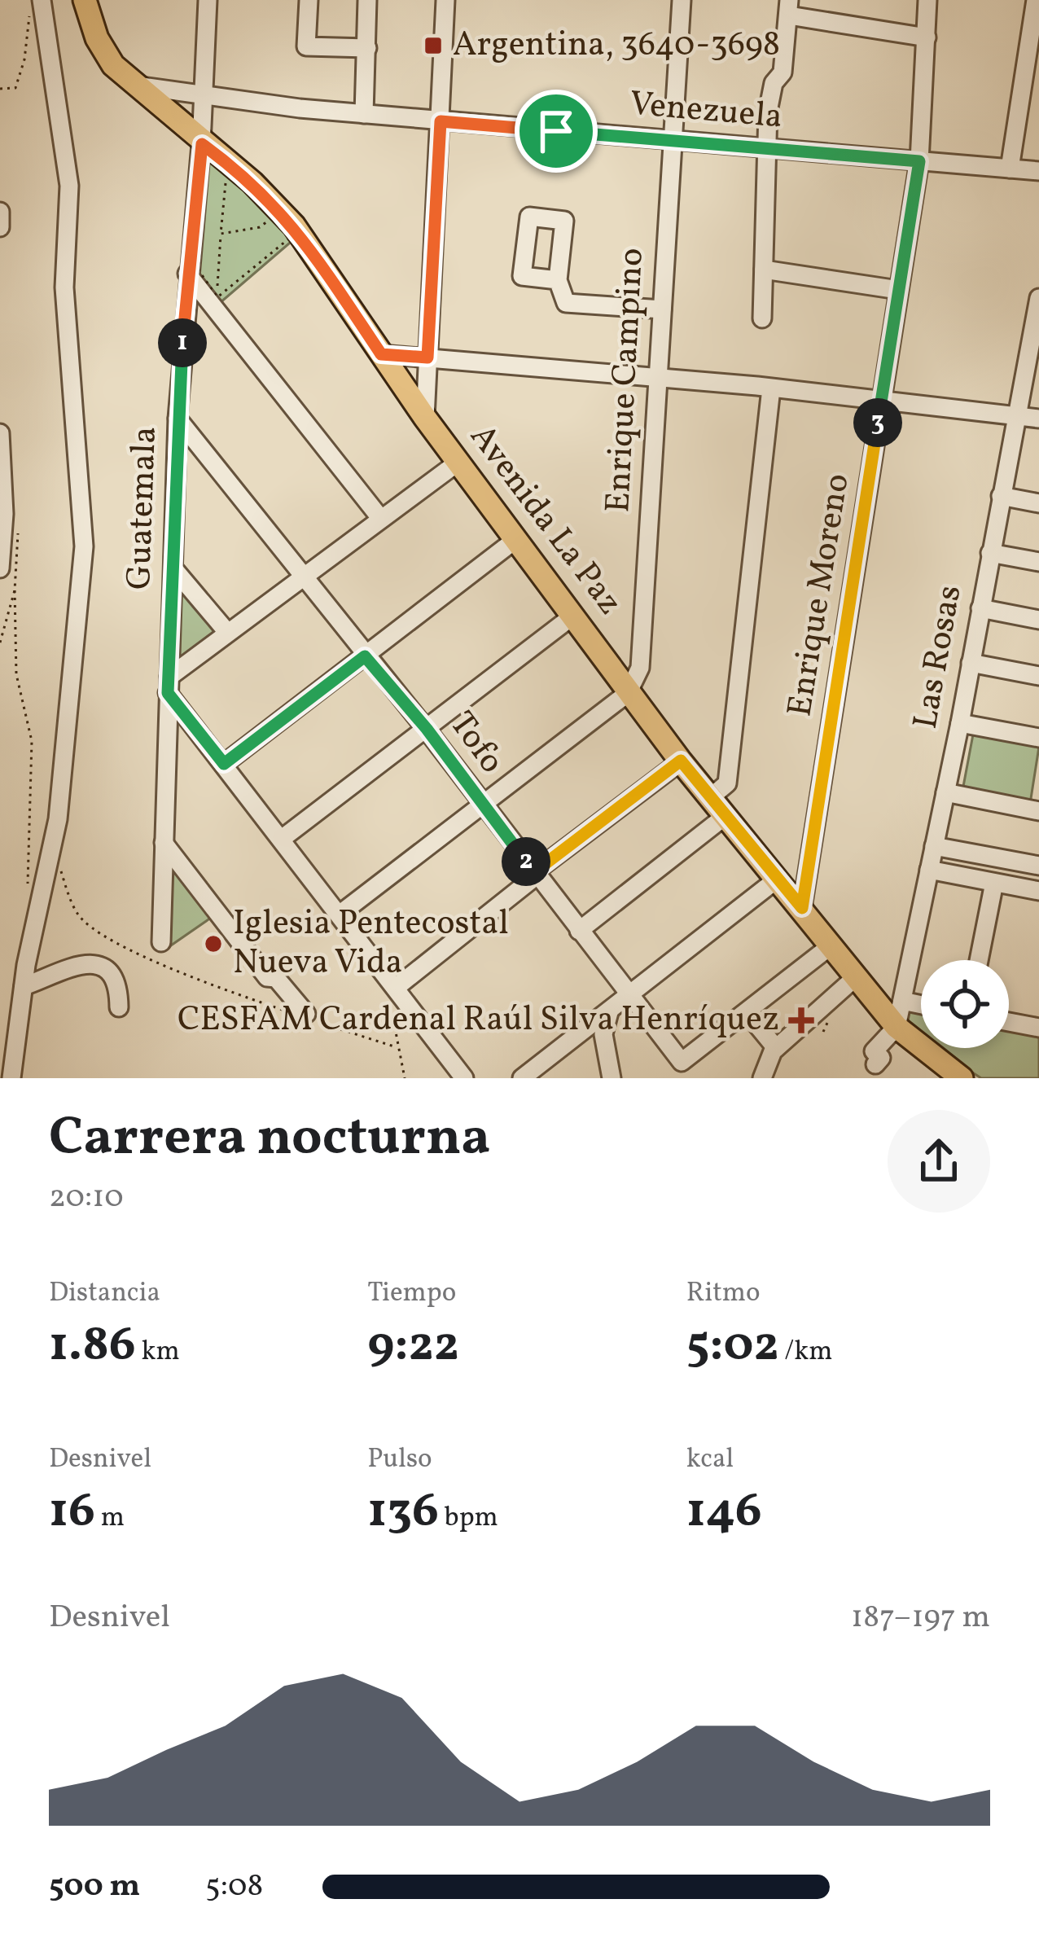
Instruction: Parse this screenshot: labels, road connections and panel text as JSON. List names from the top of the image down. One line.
{"streets":{"main road":["Avenida La Paz"],"street":["Venezuela","Enrique Campino","Guatemala","Enrique Moreno","Las Rosas","Tofo"]},"crossings":[["Venezuela","Enrique Campino"],["Venezuela","Guatemala"],["Venezuela","Avenida La Paz"],["Venezuela","Enrique Moreno"],["Enrique Campino","Avenida La Paz"],["Guatemala","Avenida La Paz"],["Guatemala","Tofo"],["Avenida La Paz","Enrique Moreno"],["Avenida La Paz","Las Rosas"],["Avenida La Paz","Tofo"]],"places":{"transit":["Argentina, 3640-3698"],"other":["Iglesia Pentecostal Nueva Vida"],"health":["CESFAM Cardenal Raúl Silva Henríquez"]},"page":{"pins":["1","3","2"],"heading":["Carrera nocturna","20:10"],"stats":[["Distancia","1.86 km"],["Tiempo","9:22"],["Ritmo","5:02 /km"],["Desnivel","16 m"],["Pulso","136 bpm"],["kcal","146"]],"chart":["Desnivel","187–197 m"],"list":[{"name":"500 m","note":"5:08"}]}}
